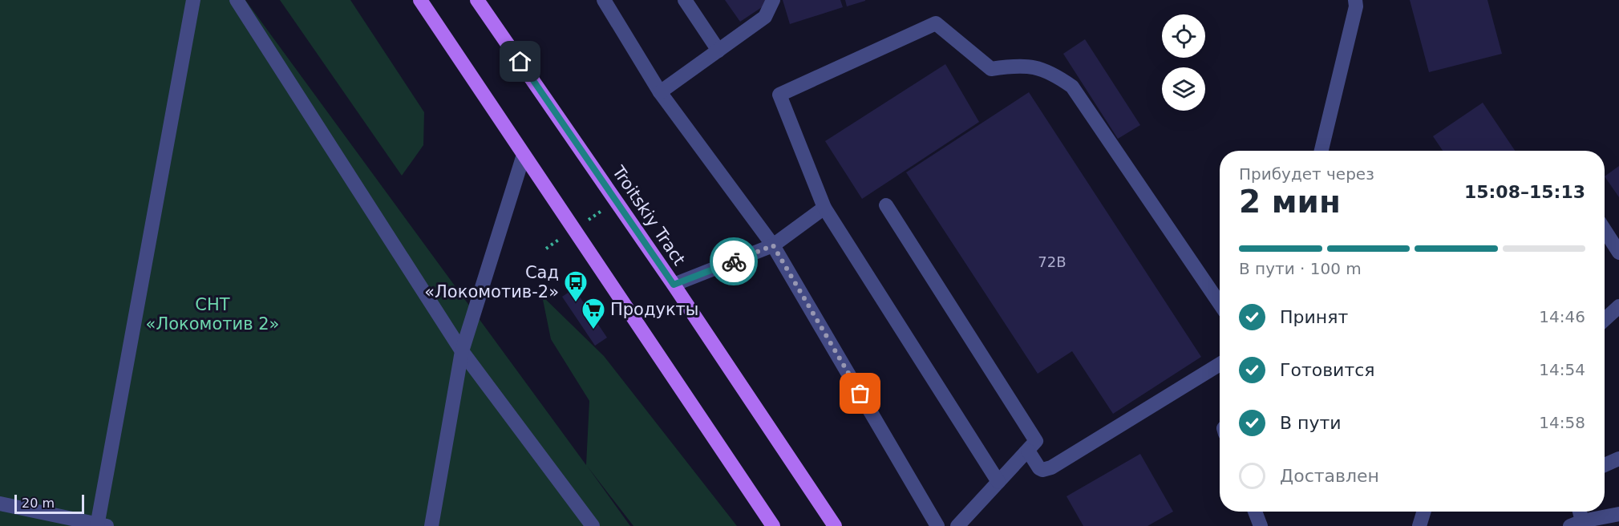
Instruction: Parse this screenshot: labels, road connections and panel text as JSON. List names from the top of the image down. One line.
{"streets":{"main road":["Troitskiy Tract"]},"parks":["СНТ «Локомотив 2»"],"places":{"bus stop":["Сад «Локомотив-2»"],"supermarket":["Продукты"]},"house_numbers":["72В"],"scale_bar":"20 m","page":{"heading":["2 мин","Прибудет через","15:08–15:13"],"bar":"В пути · 100 m","list":[["Принят","14:46"],["Готовится","14:54"],["В пути","14:58"],"Доставлен"],"scale":"20 m"}}
